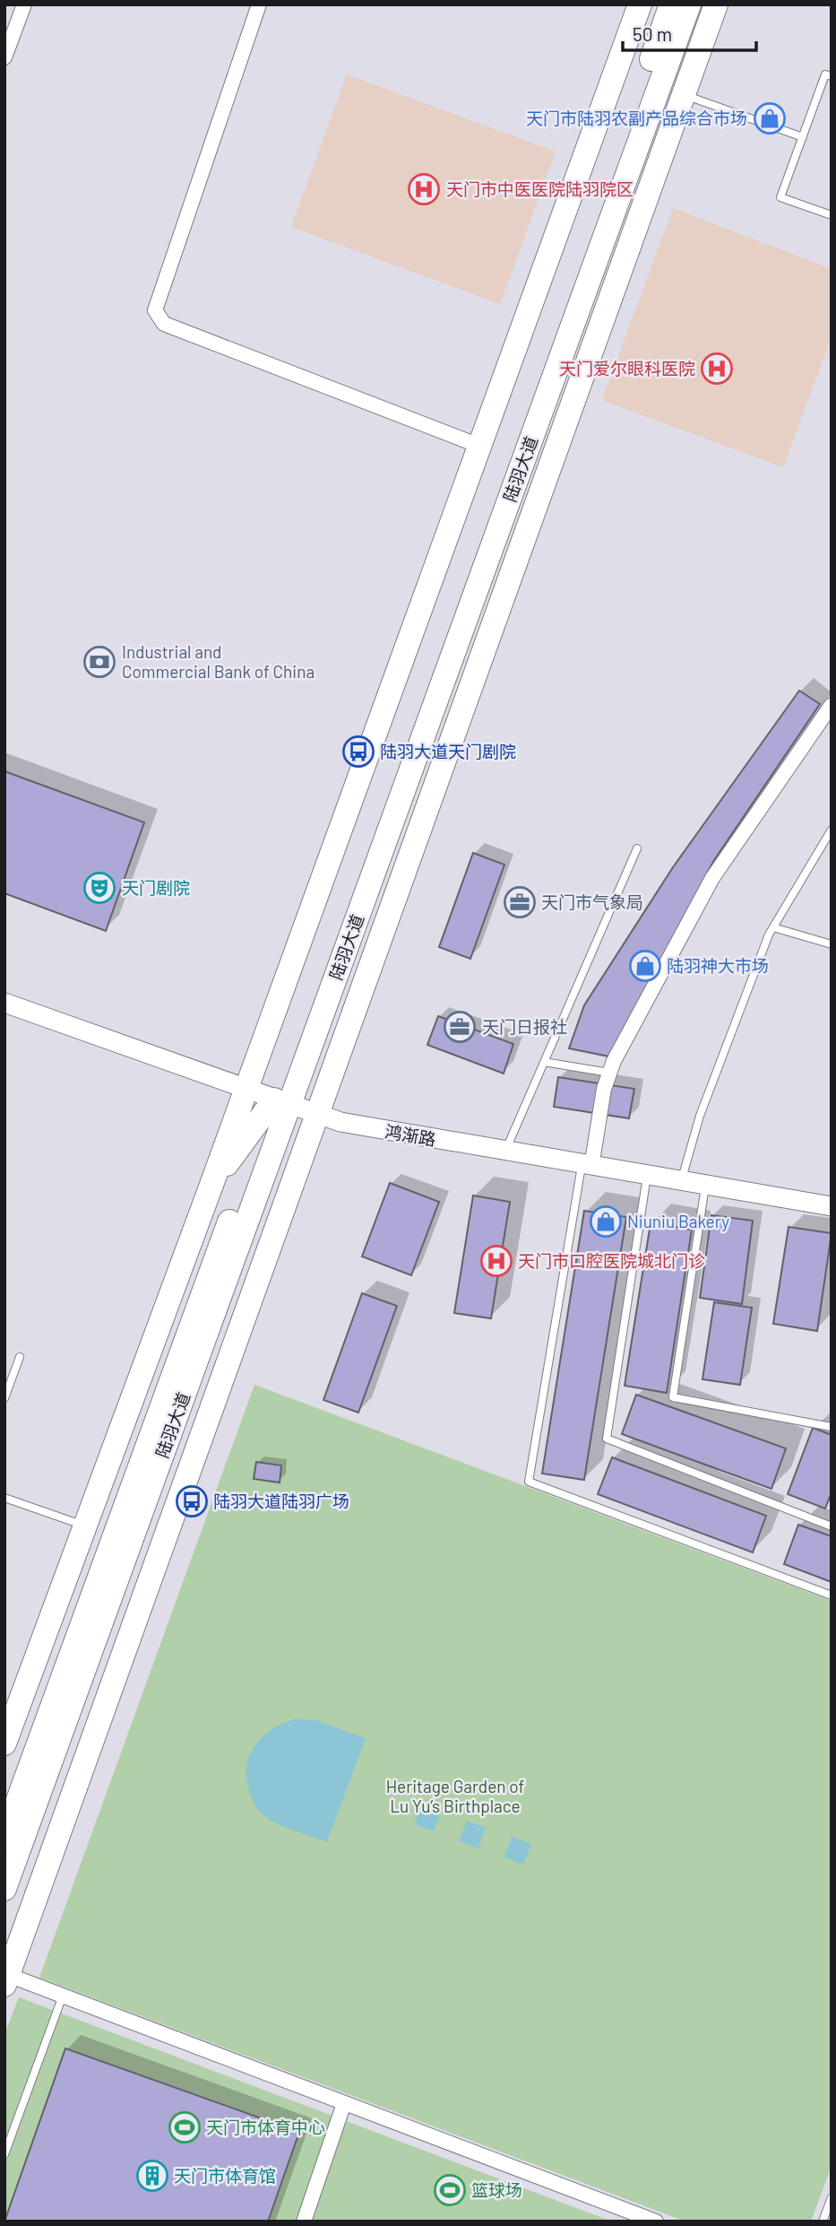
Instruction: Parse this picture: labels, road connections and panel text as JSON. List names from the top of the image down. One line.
{"streets":{"main road":["陆羽大道"],"street":["鸿渐路"]},"crossings":[["陆羽大道","鸿渐路"]],"parks":["Heritage Garden of Lu Yu’s Birthplace"],"places":{"shop":["天门市陆羽农副产品综合市场","陆羽神大市场","Niuniu Bakery"],"hospital":["天门市中医医院陆羽院区","天门爱尔眼科医院","天门市口腔医院城北门诊"],"bank":["Industrial and Commercial Bank of China"],"bus stop":["陆羽大道天门剧院","陆羽大道陆羽广场"],"theatre":["天门剧院"],"office":["天门市气象局","天门日报社"],"sports":["天门市体育中心","篮球场"],"building":["天门市体育馆"]},"scale_bar":"50 m"}
